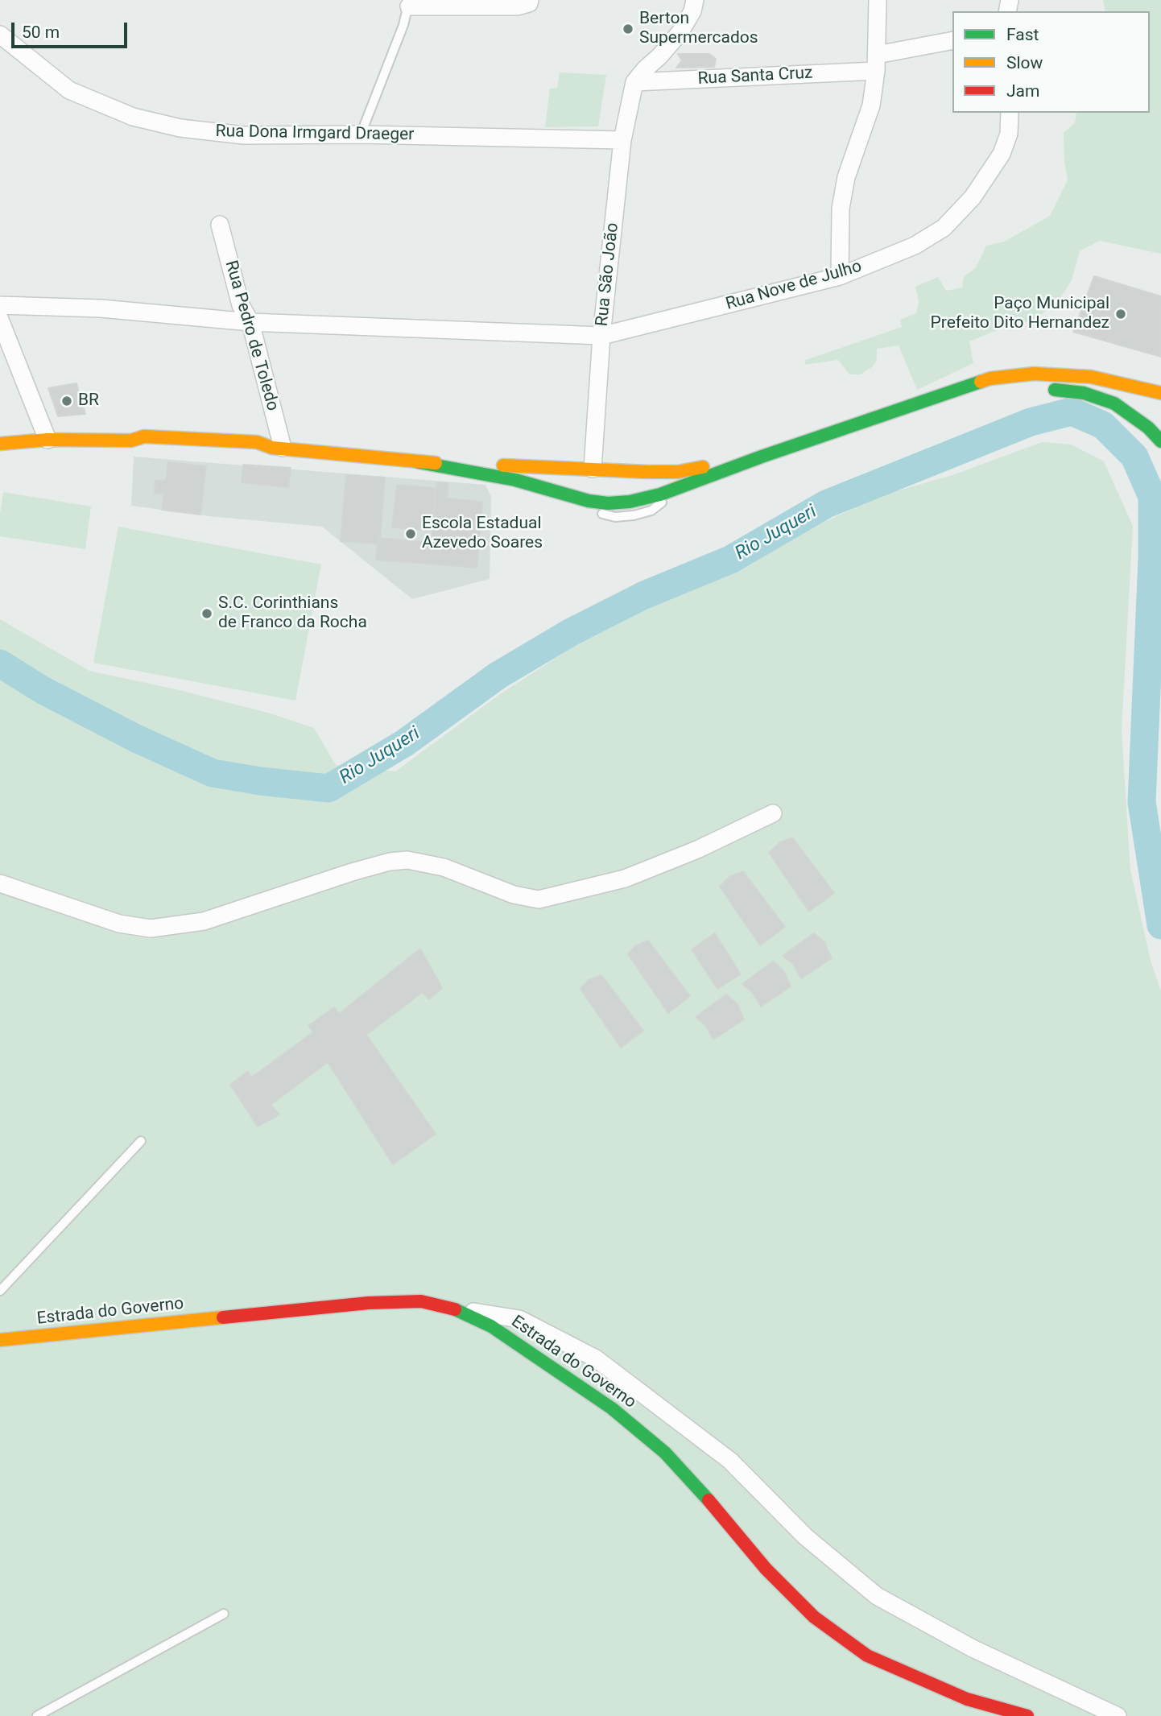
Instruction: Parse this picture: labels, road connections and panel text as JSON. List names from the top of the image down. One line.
{"streets":{"main road":["Estrada do Governo"],"street":["Rua Santa Cruz","Rua Dona Irmgard Draeger","Rua São João","Rua Nove de Julho","Rua Pedro de Toledo"]},"crossings":[["Rua Santa Cruz","Rua São João"],["Rua Dona Irmgard Draeger","Rua São João"],["Rua São João","Rua Nove de Julho"],["Rua Nove de Julho","Rua Pedro de Toledo"]],"water":["Rio Juqueri"],"places":["Berton Supermercados","Paço Municipal Prefeito Dito Hernandez","BR","Escola Estadual Azevedo Soares","S.C. Corinthians de Franco da Rocha"],"legend":["Fast","Slow","Jam"],"scale_bar":"50 m"}
